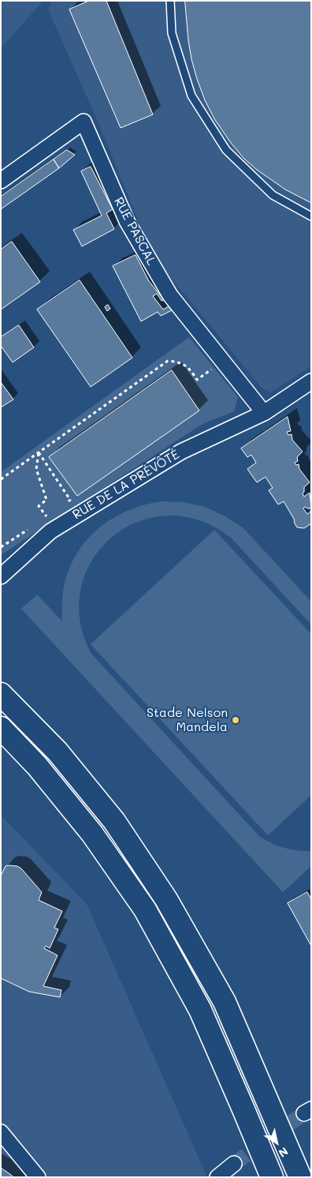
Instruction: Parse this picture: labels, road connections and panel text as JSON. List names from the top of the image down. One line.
{"streets":{"street":["RUE PASCAL","RUE DE LA PRÉVÔTÉ"]},"crossings":[["RUE PASCAL","RUE DE LA PRÉVÔTÉ"]],"places":["Stade Nelson Mandela"],"north":"bottom right"}
